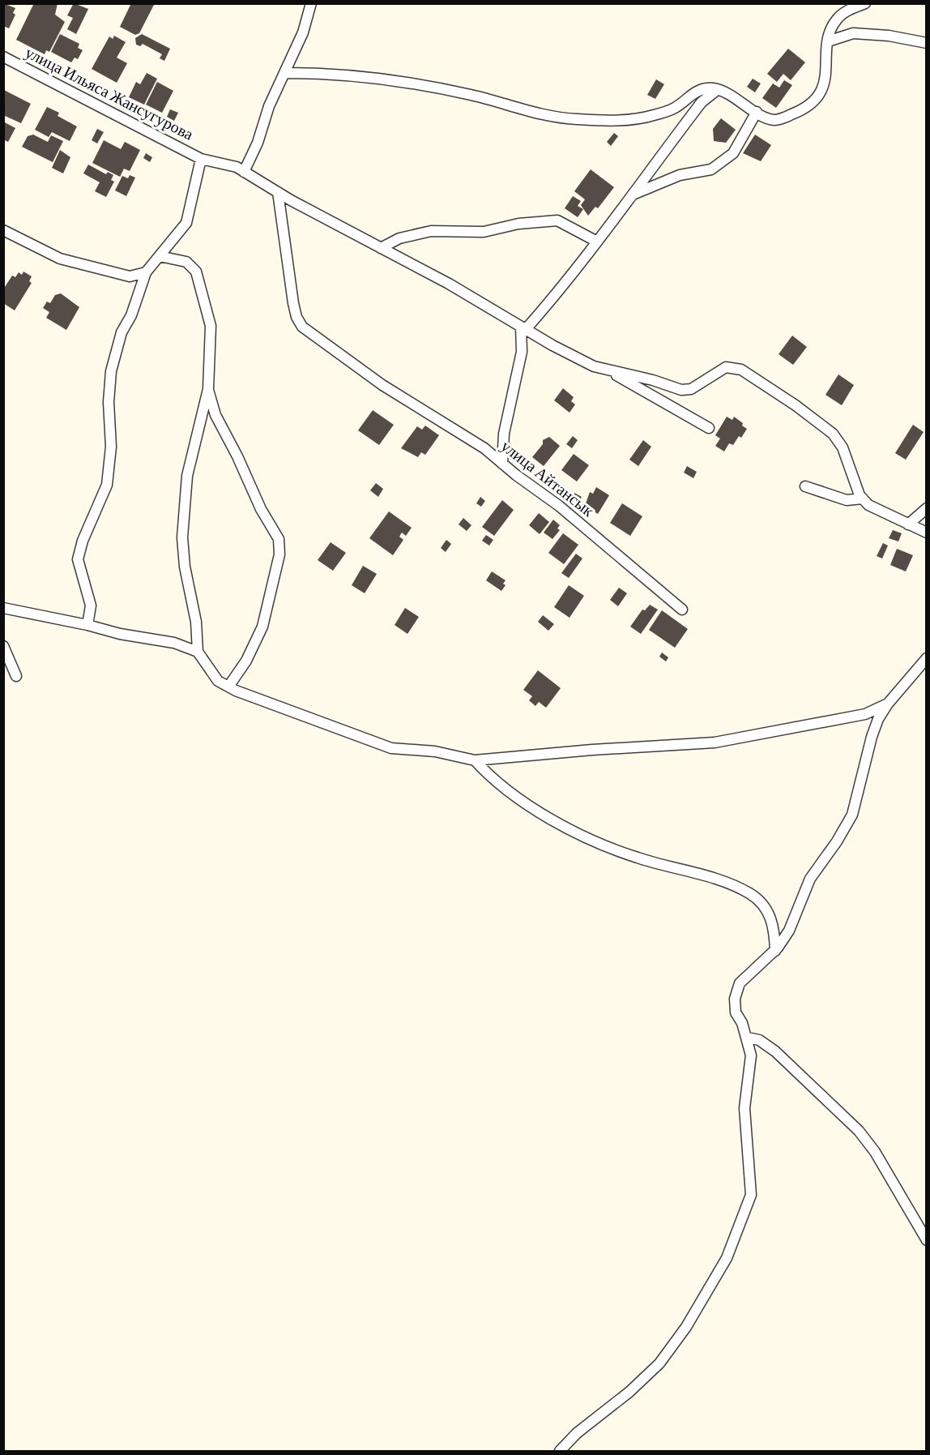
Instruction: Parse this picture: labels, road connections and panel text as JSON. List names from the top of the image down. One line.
{"streets":{"street":["улица Ильяса Жансугурова","улица Айтансык"]},"crossings":[["улица Ильяса Жансугурова","улица Айтансык"]]}
